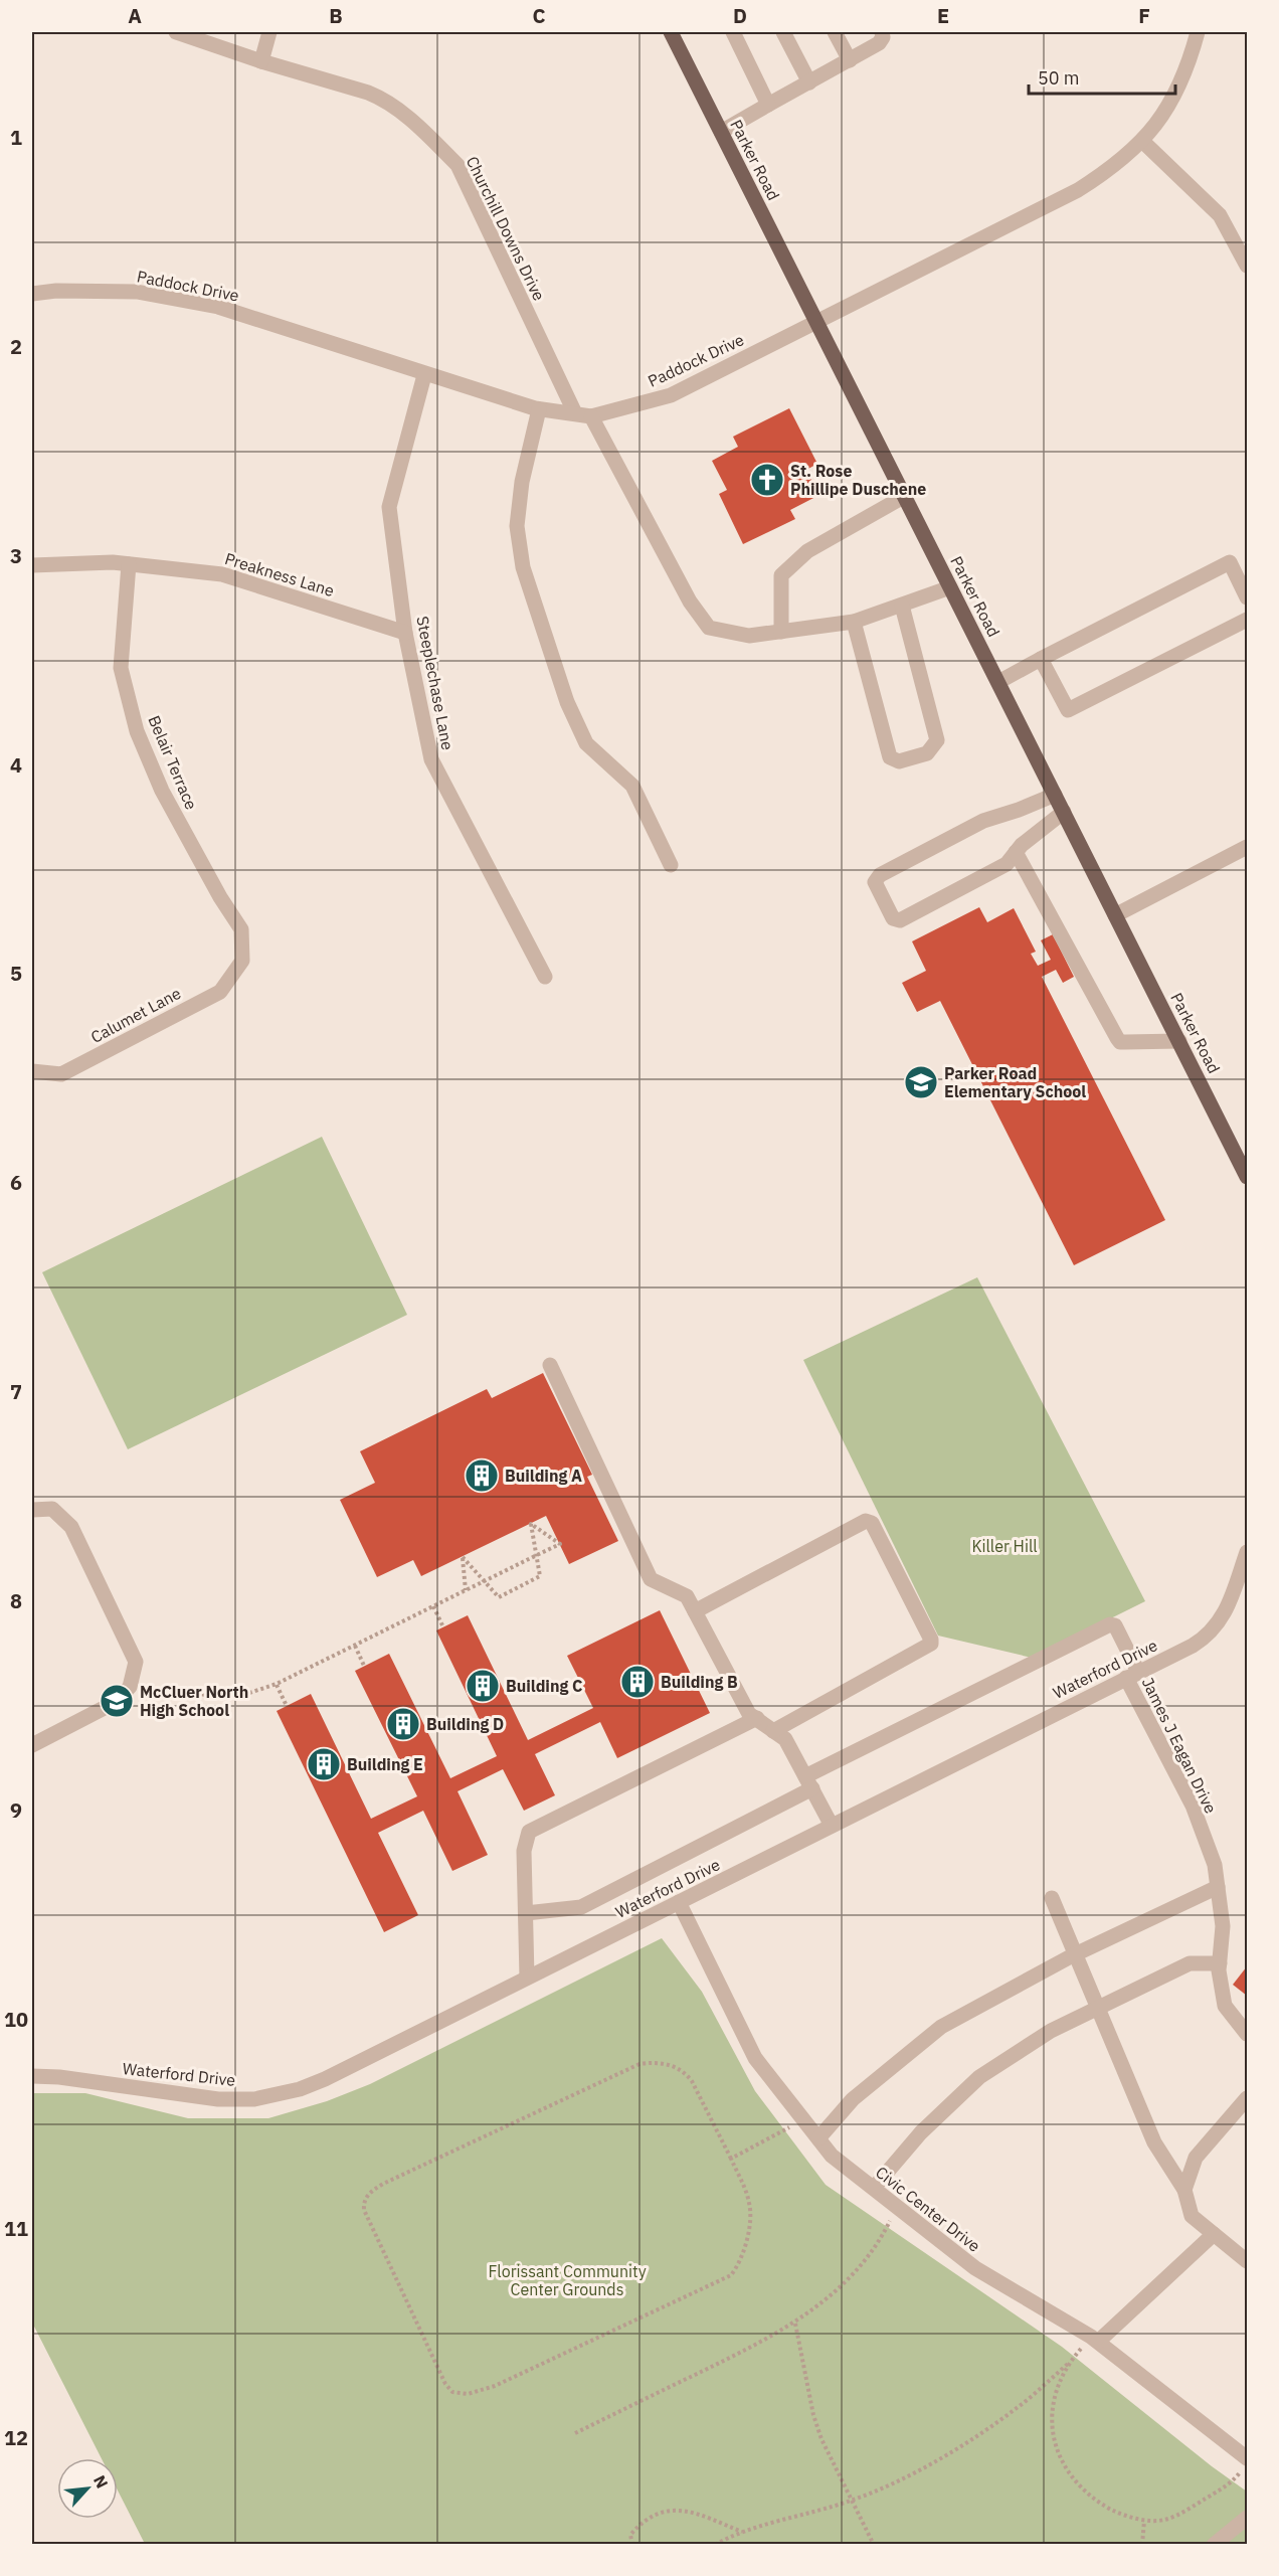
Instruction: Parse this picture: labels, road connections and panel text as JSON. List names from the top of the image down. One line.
{"streets":{"main road":["Parker Road"],"street":["Churchill Downs Drive","Paddock Drive","Preakness Lane","Steeplechase Lane","Belair Terrace","Calumet Lane","Waterford Drive","James J Eagan Drive","Civic Center Drive"]},"crossings":[["Parker Road","Paddock Drive"],["Churchill Downs Drive","Paddock Drive"],["Paddock Drive","Steeplechase Lane"],["Preakness Lane","Steeplechase Lane"],["Preakness Lane","Belair Terrace"],["Belair Terrace","Calumet Lane"],["Waterford Drive","James J Eagan Drive"],["Waterford Drive","Civic Center Drive"]],"parks":["Killer Hill","Florissant Community Center Grounds"],"places":{"church":["St. Rose Phillipe Duschene"],"school or university":["Parker Road Elementary School","McCluer North High School"],"building":["Building A","Building B","Building C","Building D","Building E"]},"scale_bar":"50 m","north":"top right","grid":{"columns":["A","B","C","D","E","F"],"rows":["1","2","3","4","5","6","7","8","9","10","11","12"]}}
